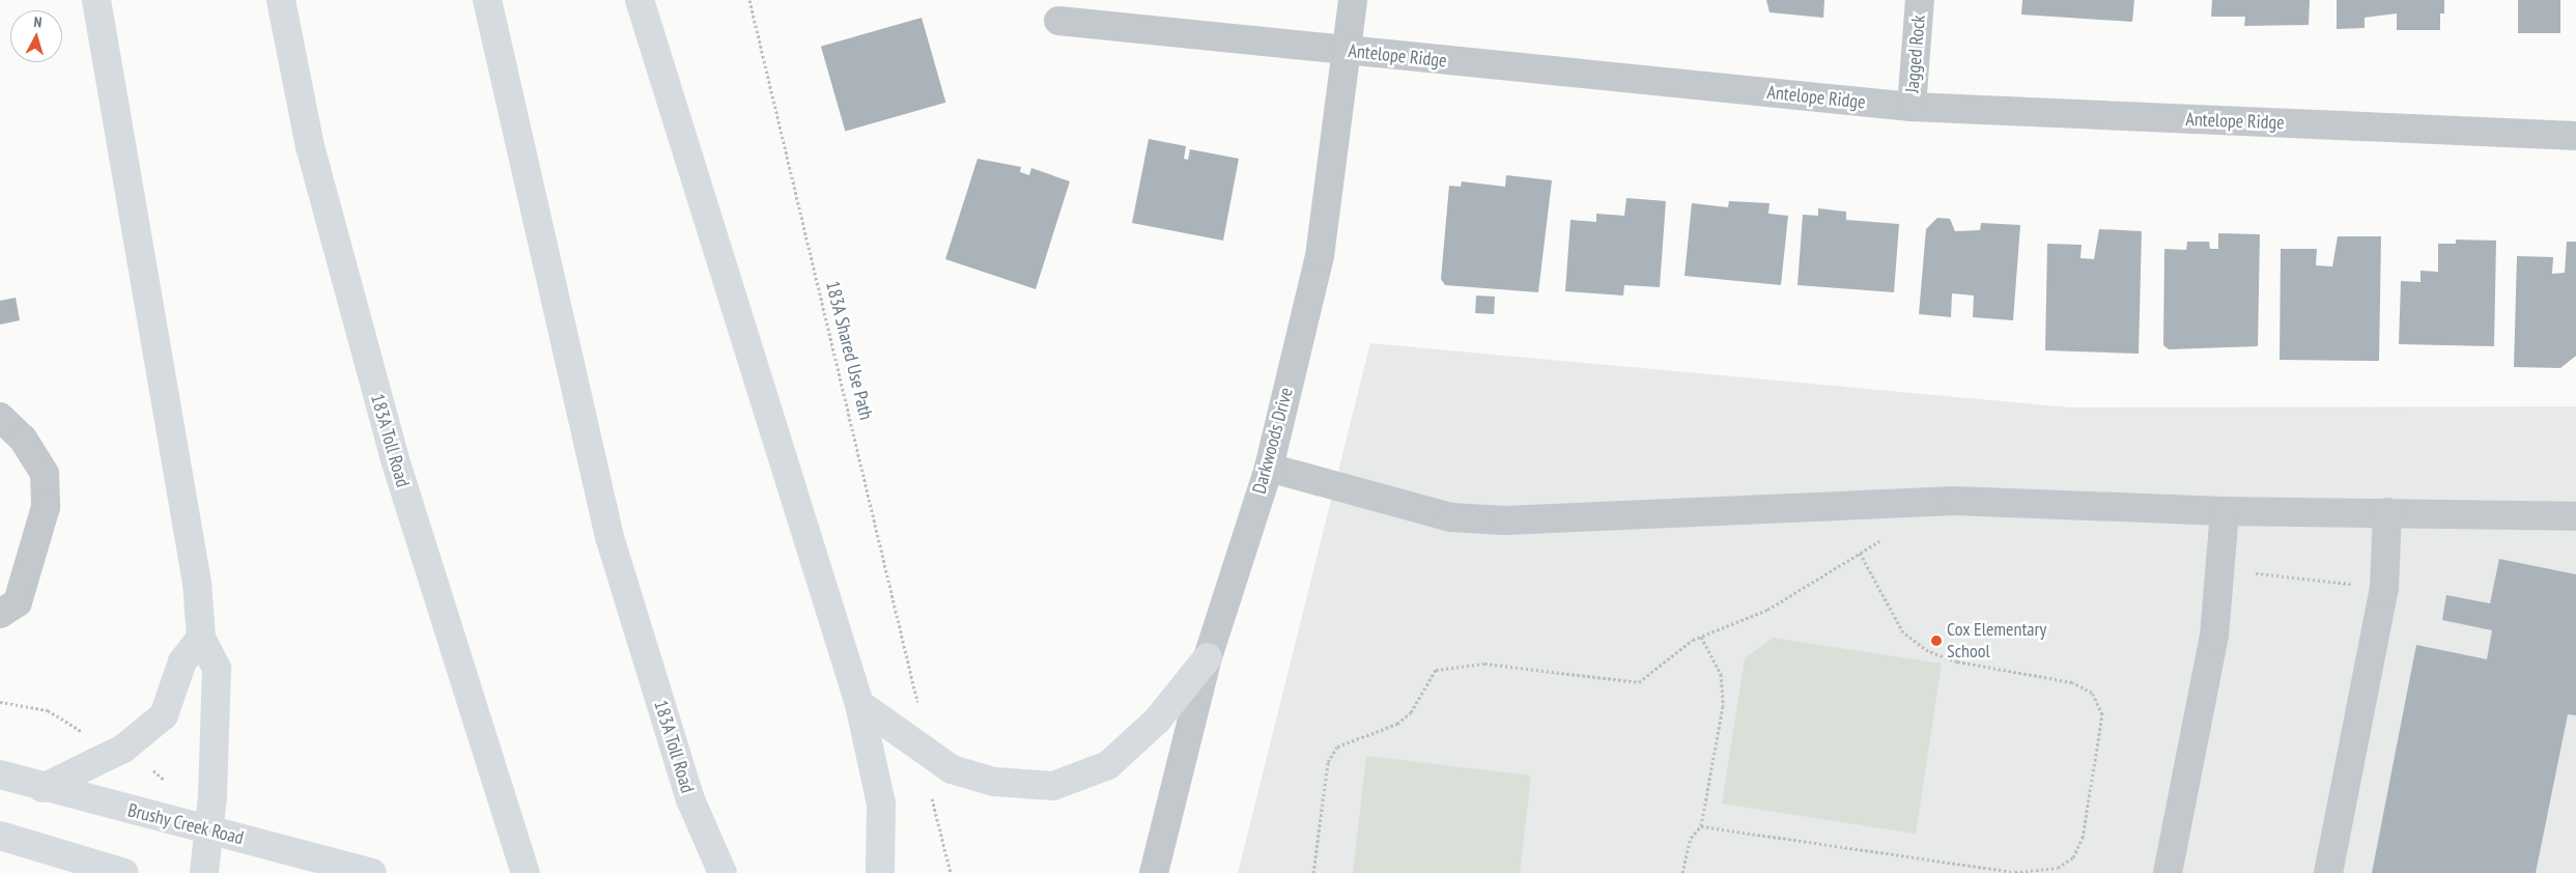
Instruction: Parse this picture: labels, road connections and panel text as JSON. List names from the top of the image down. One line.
{"streets":{"main road":["183A Toll Road","Brushy Creek Road"],"street":["Jagged Rock","Antelope Ridge","Darkwoods Drive"],"path":["183A Shared Use Path"]},"crossings":[["Jagged Rock","Antelope Ridge"],["Antelope Ridge","Darkwoods Drive"]],"places":["Cox Elementary School"],"north":"top"}
